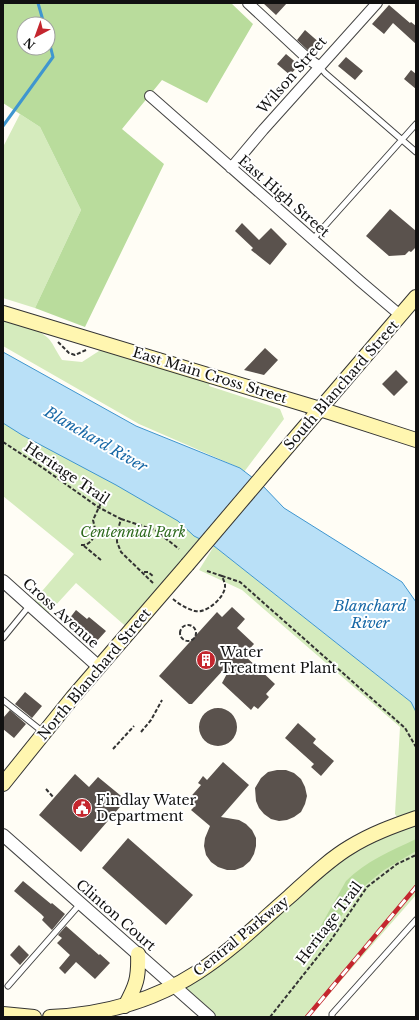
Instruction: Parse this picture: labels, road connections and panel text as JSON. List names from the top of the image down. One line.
{"streets":{"main road":["East Main Cross Street","South Blanchard Street","North Blanchard Street","Central Parkway"],"street":["Wilson Street","East High Street","Cross Avenue","Clinton Court"],"path":["Heritage Trail"]},"crossings":[["Wilson Street","East High Street"],["East High Street","South Blanchard Street"],["East Main Cross Street","South Blanchard Street"],["South Blanchard Street","North Blanchard Street"],["Heritage Trail","North Blanchard Street"],["Cross Avenue","North Blanchard Street"],["Clinton Court","Central Parkway"]],"water":["Blanchard River"],"parks":["Centennial Park"],"places":{"building":["Water Treatment Plant"],"public building":["Findlay Water Department"]},"north":"bottom left"}
